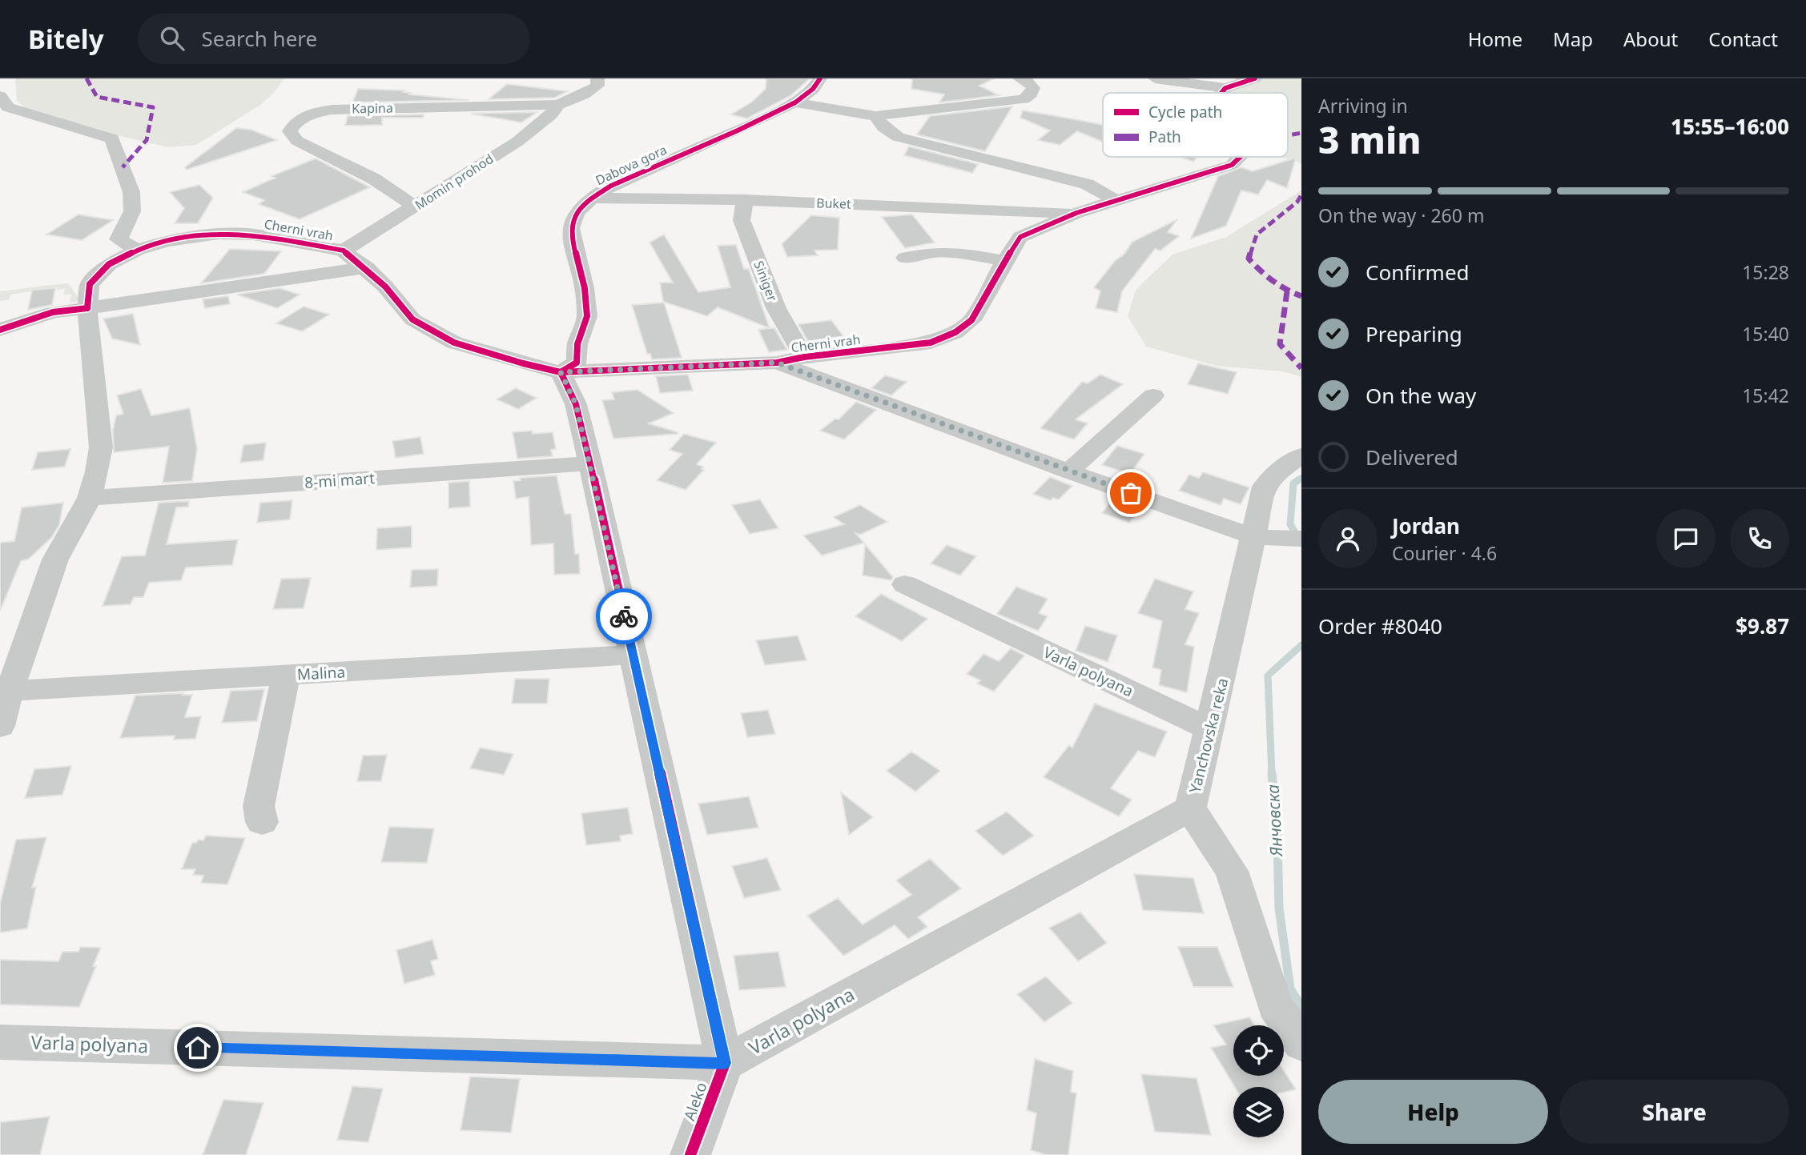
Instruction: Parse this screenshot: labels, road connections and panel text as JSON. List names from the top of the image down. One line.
{"streets":{"street":["Kapina","Dabova gora","Momin prohod","Buket","Cherni vrah","Siniger","8-mi mart","Varla polyana","Malina","Yanchovska reka","Aleko"]},"crossings":[["Kapina","Momin prohod"],["Dabova gora","Buket"],["Dabova gora","Cherni vrah"],["Momin prohod","Cherni vrah"],["Buket","Cherni vrah"],["Buket","Siniger"],["Cherni vrah","Siniger"],["Cherni vrah","8-mi mart"],["Cherni vrah","Malina"],["Varla polyana","Yanchovska reka"],["Varla polyana","Aleko"]],"water":["Янчовска"],"legend":["Cycle path","Path"],"page":{"header":"Bitely","search":"Search here","nav":["Home","Map","About","Contact"],"heading":["3 min","Arriving in","15:55–16:00"],"panel":["Jordan","Courier · 4.6","Order #8040","$9.87"],"bar":"On the way · 260 m","list":[["Confirmed","15:28"],["Preparing","15:40"],["On the way","15:42"],"Delivered"],"buttons":["Help","Share"]}}
